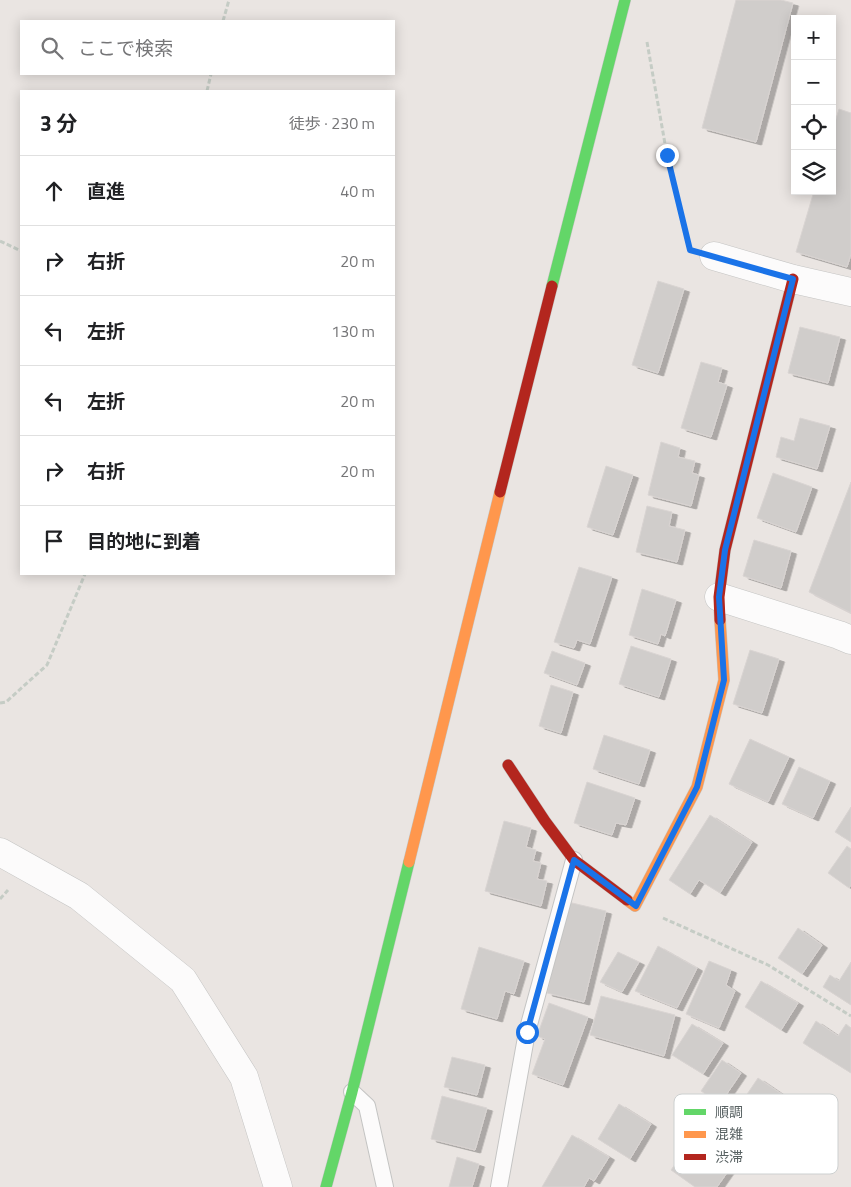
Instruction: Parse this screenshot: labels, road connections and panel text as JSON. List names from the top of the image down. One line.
{"legend":["順調","混雑","渋滞"],"page":{"map_buttons":["+","−"],"search":"ここで検索","heading":["3 分","徒歩 · 230 m"],"list":[["直進","40 m"],["右折","20 m"],["左折","130 m"],["左折","20 m"],["右折","20 m"],"目的地に到着"]}}
